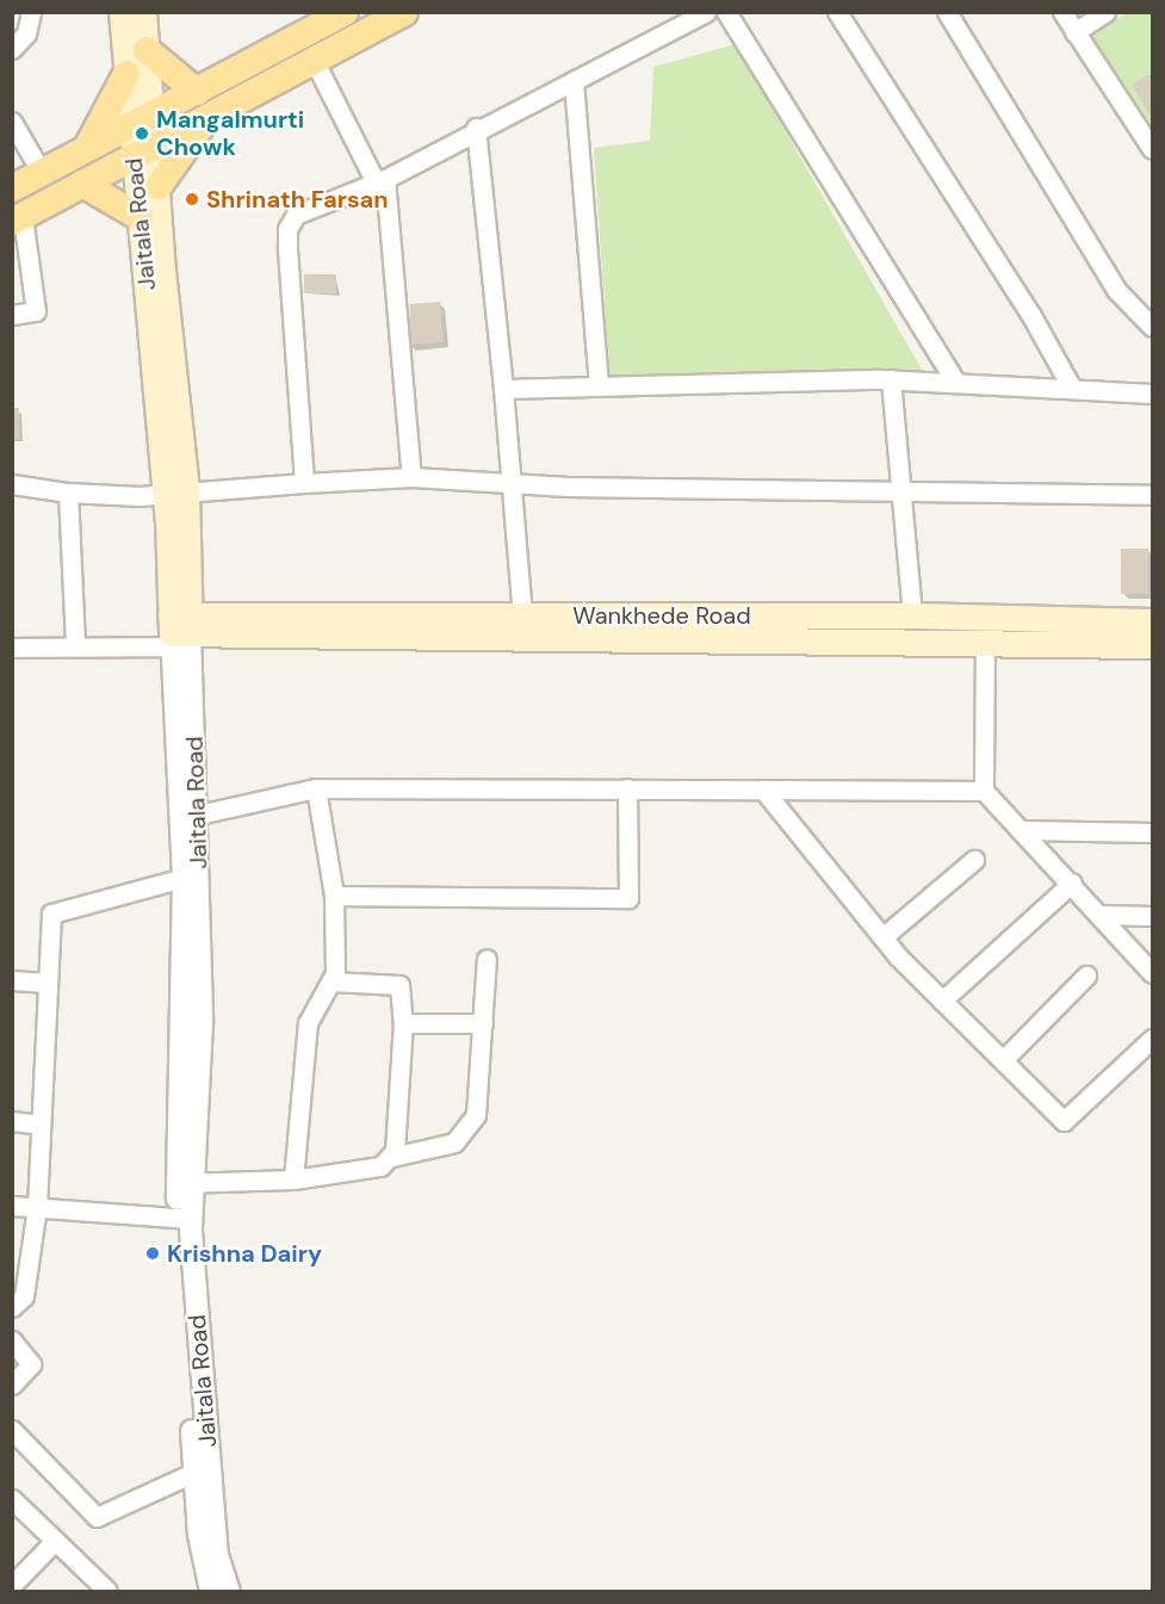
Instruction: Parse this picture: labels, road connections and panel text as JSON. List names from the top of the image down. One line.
{"streets":{"main road":["Jaitala Road","Wankhede Road"]},"crossings":[["Jaitala Road","Wankhede Road"]],"places":["Mangalmurti Chowk","Shrinath Farsan","Krishna Dairy"]}
